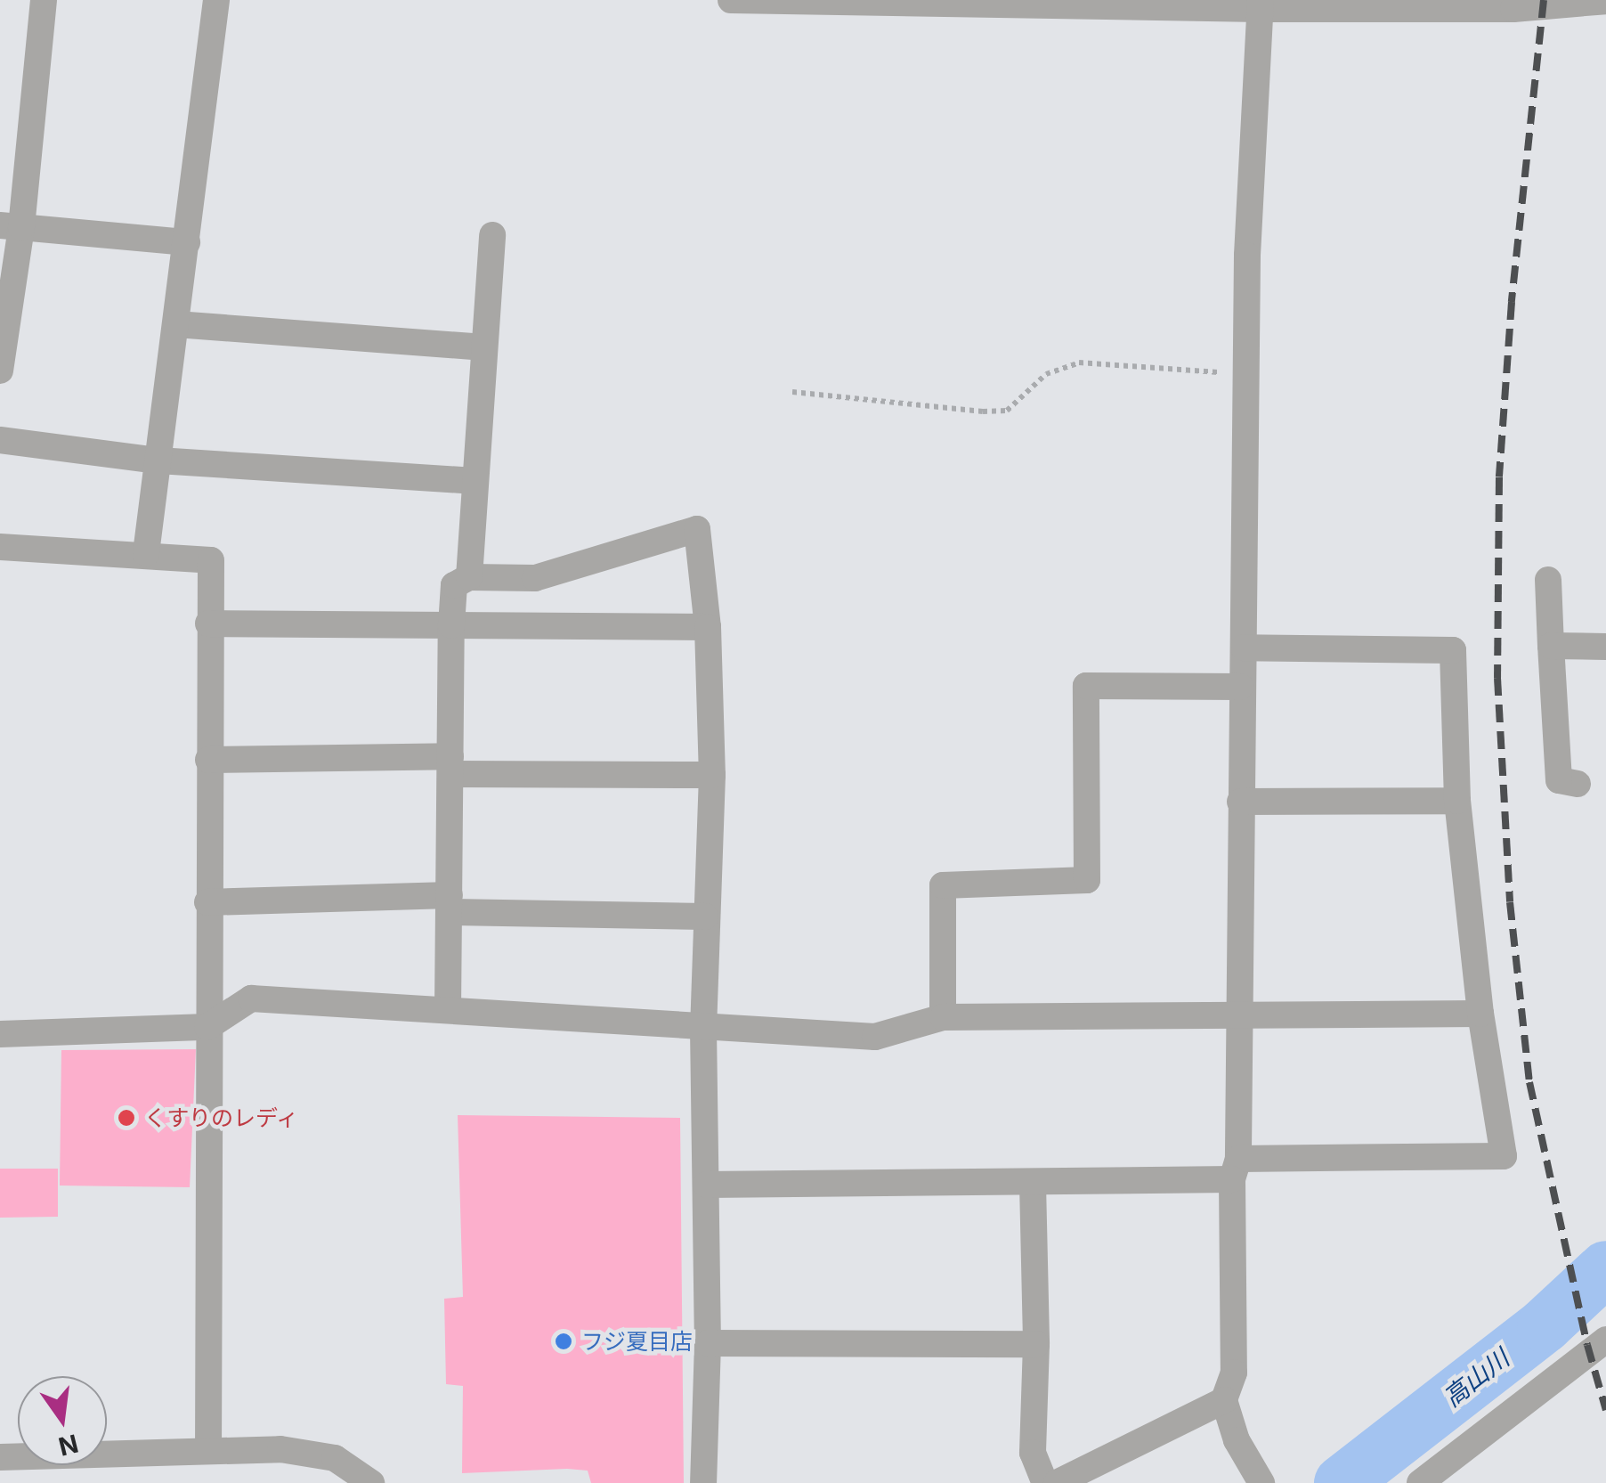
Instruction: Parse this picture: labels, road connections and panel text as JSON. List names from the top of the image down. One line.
{"water":["高山川"],"places":["くすりのレディ","フジ夏目店"],"north":"bottom"}
